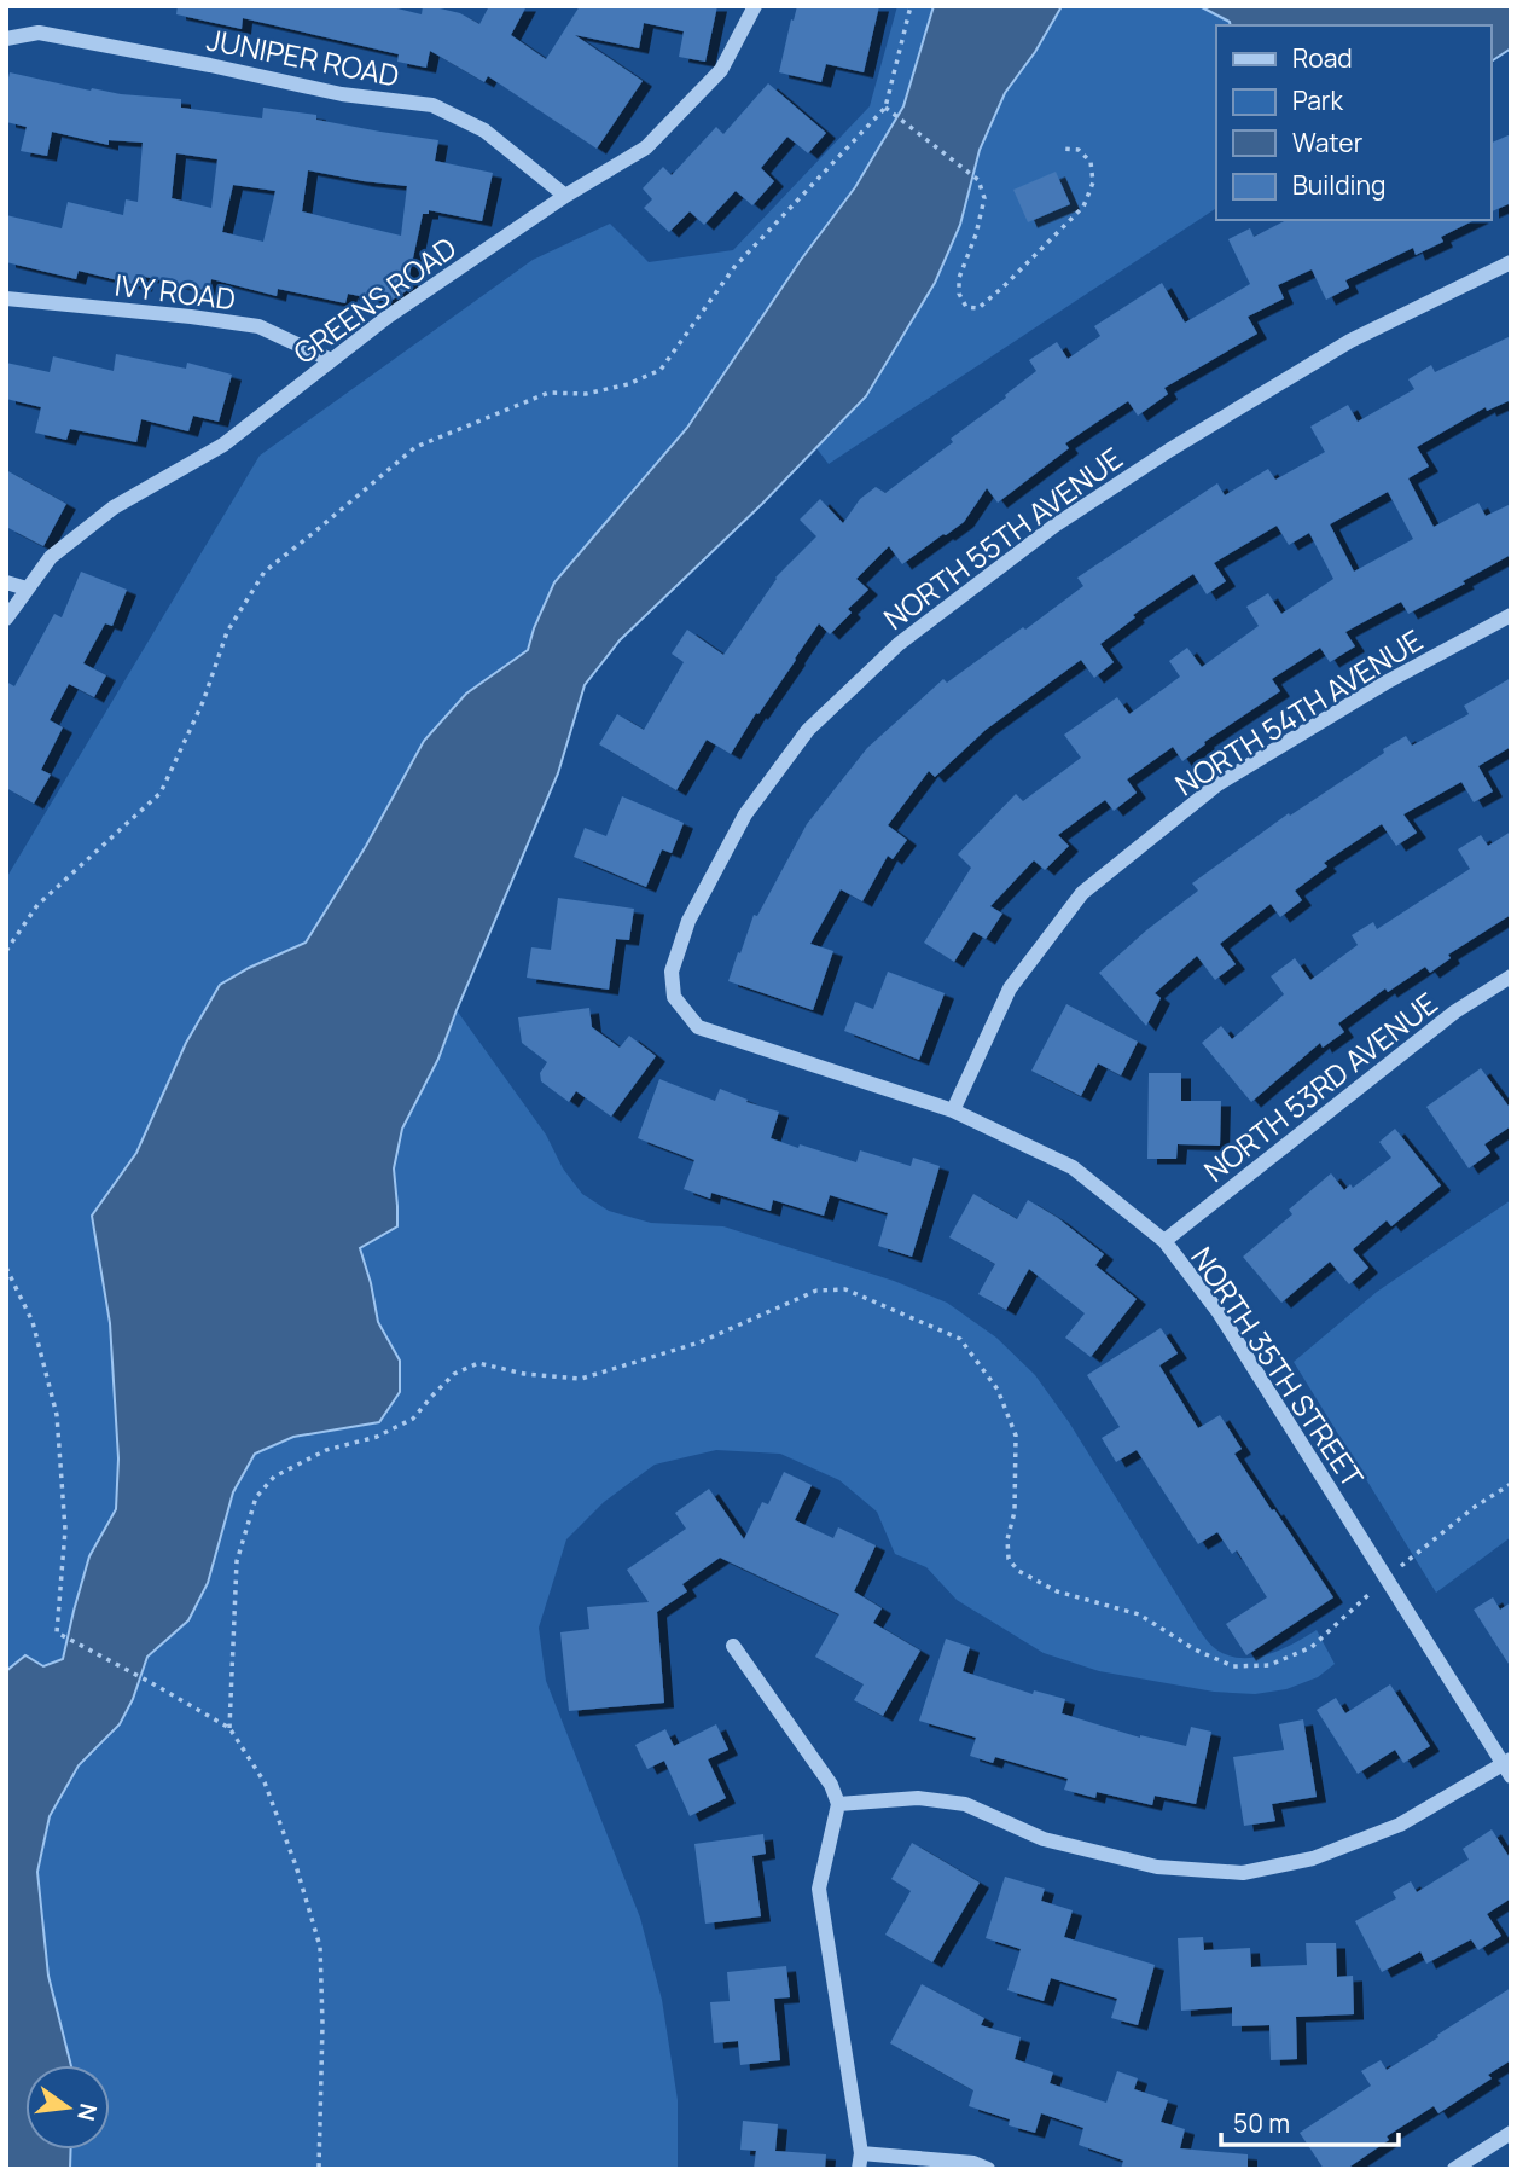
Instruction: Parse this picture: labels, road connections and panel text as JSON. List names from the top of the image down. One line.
{"streets":{"street":["JUNIPER ROAD","IVY ROAD","GREENS ROAD","NORTH 55TH AVENUE","NORTH 54TH AVENUE","NORTH 53RD AVENUE","NORTH 35TH STREET"]},"crossings":[["JUNIPER ROAD","GREENS ROAD"],["IVY ROAD","GREENS ROAD"],["NORTH 55TH AVENUE","NORTH 35TH STREET"],["NORTH 54TH AVENUE","NORTH 35TH STREET"],["NORTH 53RD AVENUE","NORTH 35TH STREET"]],"legend":["Road","Park","Water","Building"],"scale_bar":"50 m","north":"right"}
